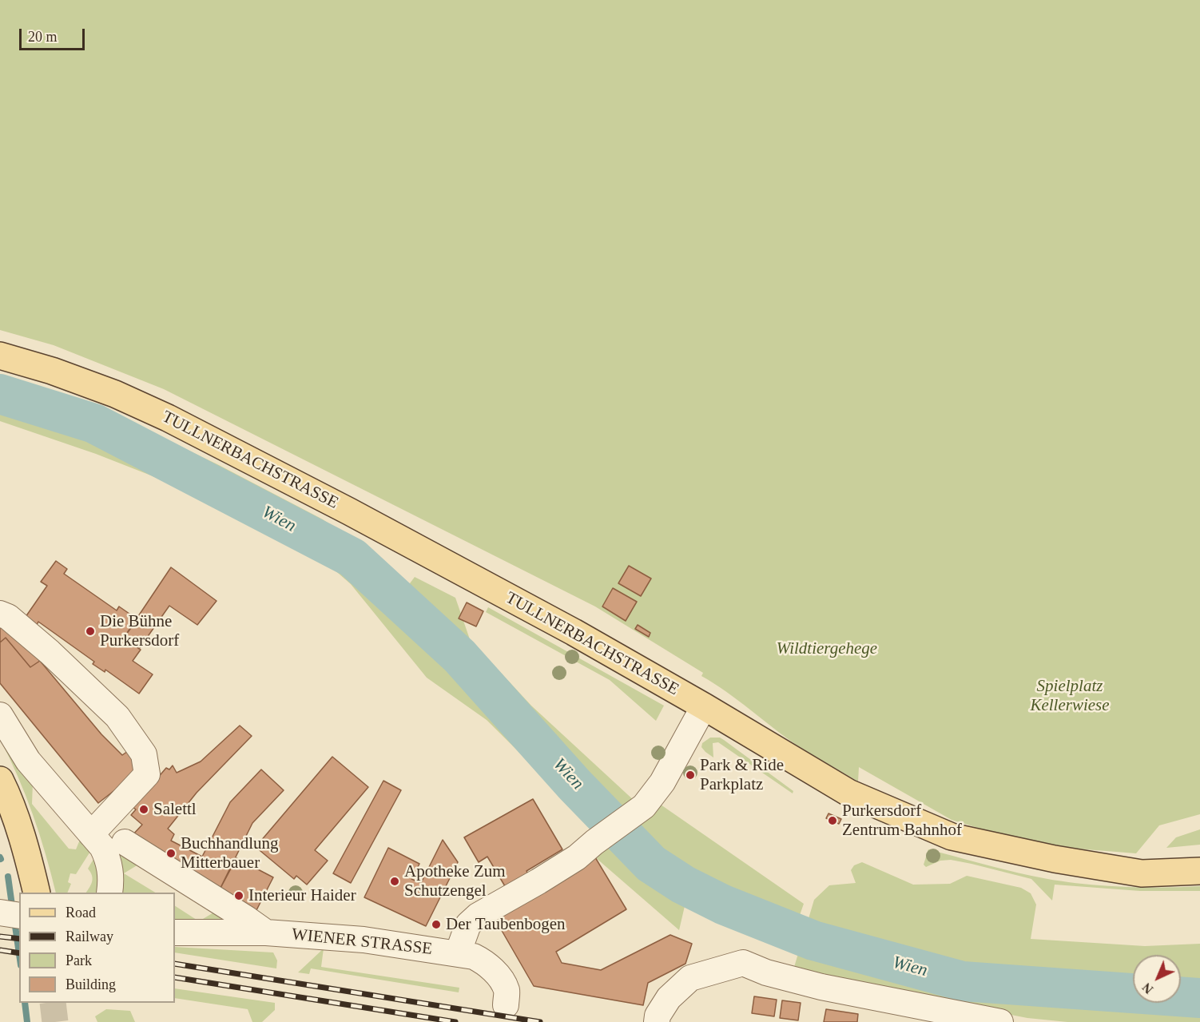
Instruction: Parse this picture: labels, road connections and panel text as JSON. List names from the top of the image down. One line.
{"streets":{"main road":["TULLNERBACHSTRASSE"],"street":["WIENER STRASSE"]},"water":["Wien"],"parks":["Wildtiergehege","Spielplatz Kellerwiese"],"places":["Die Bühne Purkersdorf","Park & Ride Parkplatz","Salettl","Purkersdorf Zentrum Bahnhof","Buchhandlung Mitterbauer","Apotheke Zum Schutzengel","Interieur Haider","Der Taubenbogen"],"legend":["Road","Railway","Park","Building"],"scale_bar":"20 m","north":"bottom left"}
